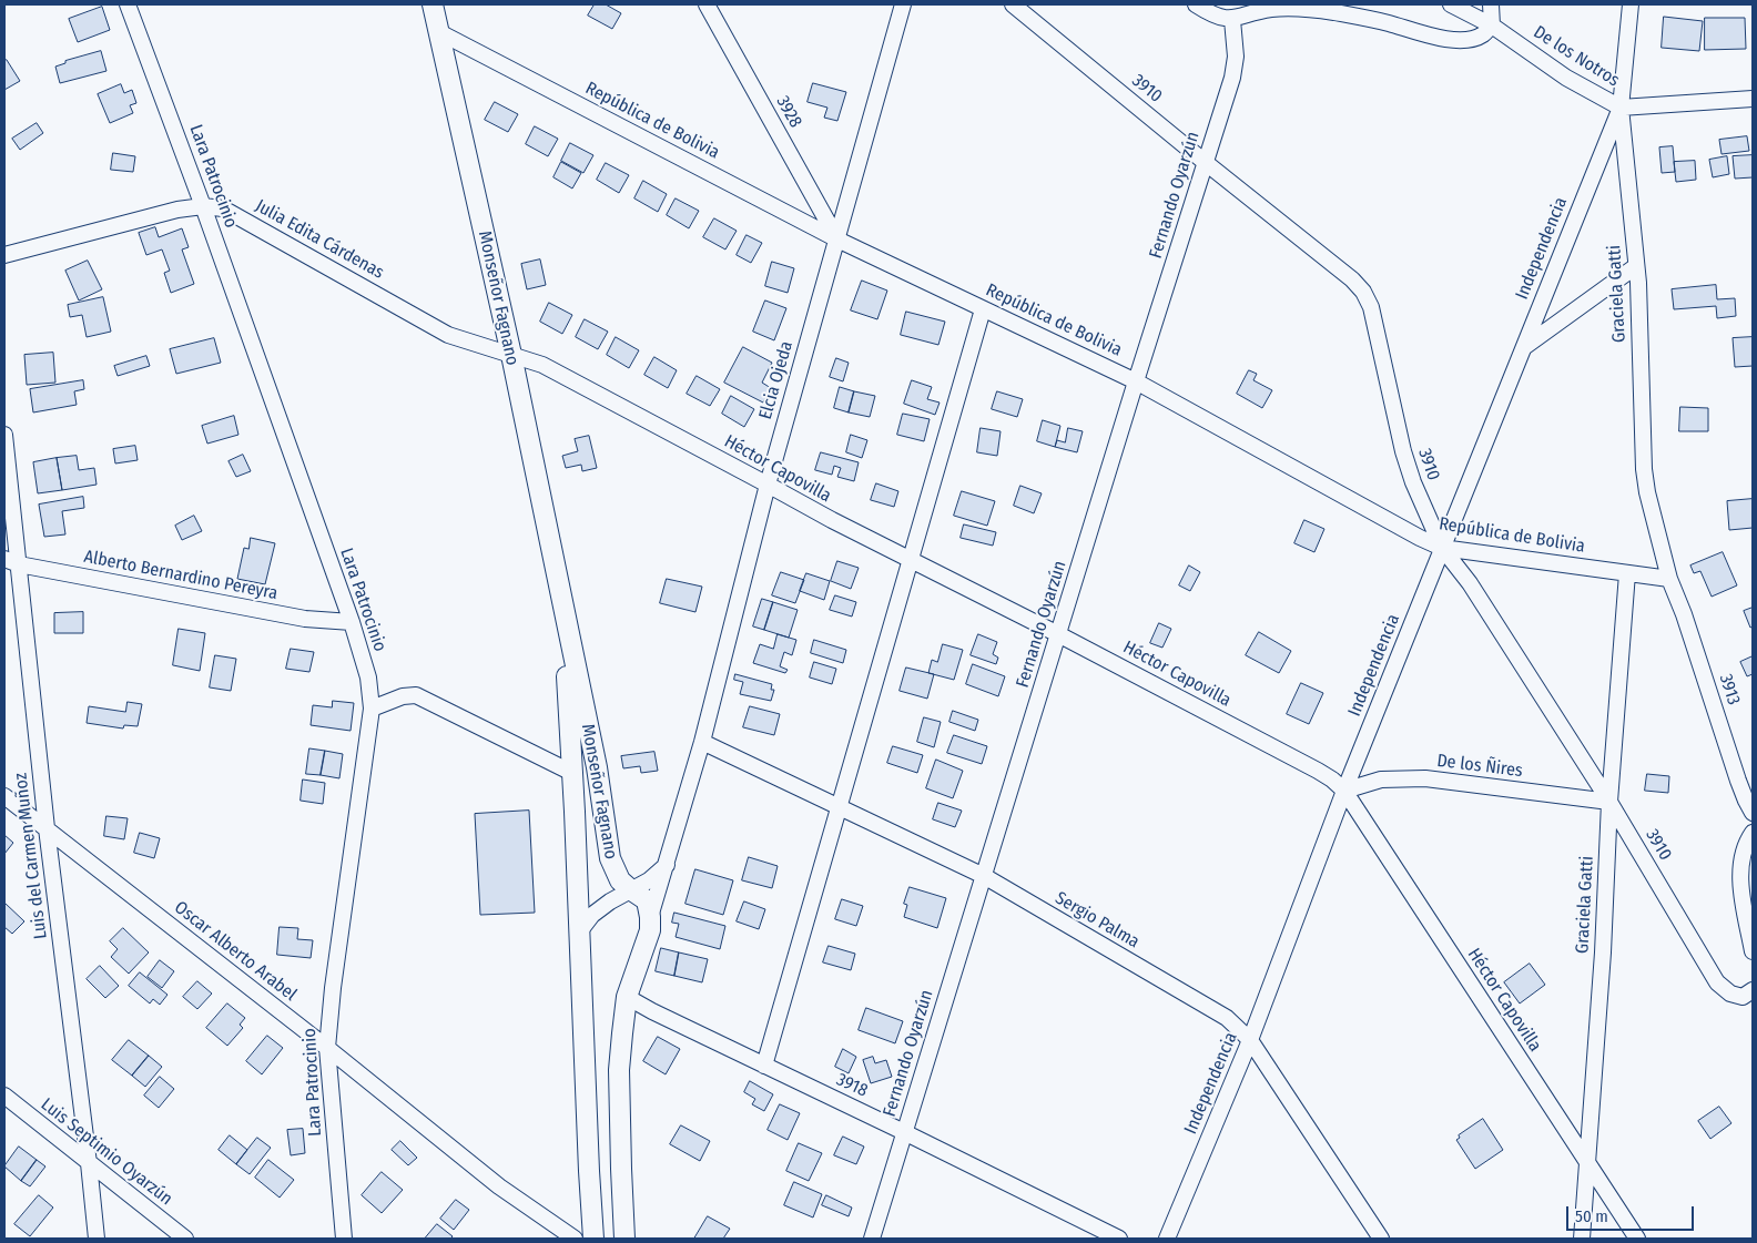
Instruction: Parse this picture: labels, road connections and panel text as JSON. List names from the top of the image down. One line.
{"streets":{"street":["De los Notros","3910","3928","República de Bolivia","Lara Patrocinio","Fernando Oyarzún","Julia Edita Cárdenas","Independencia","Graciela Gatti","Monseñor Fagnano","Elcia Ojeda","Héctor Capovilla","Alberto Bernardino Pereyra","3913","De los Ñires","Luis del Carmen Muñoz","Sergio Palma","Oscar Alberto Arabel","3918","Luis Septimio Oyarzún"]},"crossings":[["De los Notros","Independencia"],["De los Notros","Graciela Gatti"],["3910","República de Bolivia"],["3910","Fernando Oyarzún"],["3910","Independencia"],["3910","Graciela Gatti"],["3910","De los Ñires"],["3928","República de Bolivia"],["3928","Elcia Ojeda"],["República de Bolivia","Fernando Oyarzún"],["República de Bolivia","Independencia"],["República de Bolivia","Graciela Gatti"],["República de Bolivia","Monseñor Fagnano"],["República de Bolivia","Elcia Ojeda"],["República de Bolivia","3913"],["Lara Patrocinio","Julia Edita Cárdenas"],["Lara Patrocinio","Alberto Bernardino Pereyra"],["Lara Patrocinio","Oscar Alberto Arabel"],["Fernando Oyarzún","Héctor Capovilla"],["Fernando Oyarzún","Sergio Palma"],["Fernando Oyarzún","3918"],["Julia Edita Cárdenas","Monseñor Fagnano"],["Julia Edita Cárdenas","Héctor Capovilla"],["Independencia","Graciela Gatti"],["Independencia","Héctor Capovilla"],["Independencia","De los Ñires"],["Independencia","Sergio Palma"],["Graciela Gatti","Héctor Capovilla"],["Graciela Gatti","3913"],["Graciela Gatti","De los Ñires"],["Monseñor Fagnano","Elcia Ojeda"],["Monseñor Fagnano","Héctor Capovilla"],["Elcia Ojeda","Héctor Capovilla"],["Elcia Ojeda","Sergio Palma"],["Héctor Capovilla","De los Ñires"],["Alberto Bernardino Pereyra","Luis del Carmen Muñoz"],["Luis del Carmen Muñoz","Oscar Alberto Arabel"],["Luis del Carmen Muñoz","Luis Septimio Oyarzún"]],"scale_bar":"50 m"}
